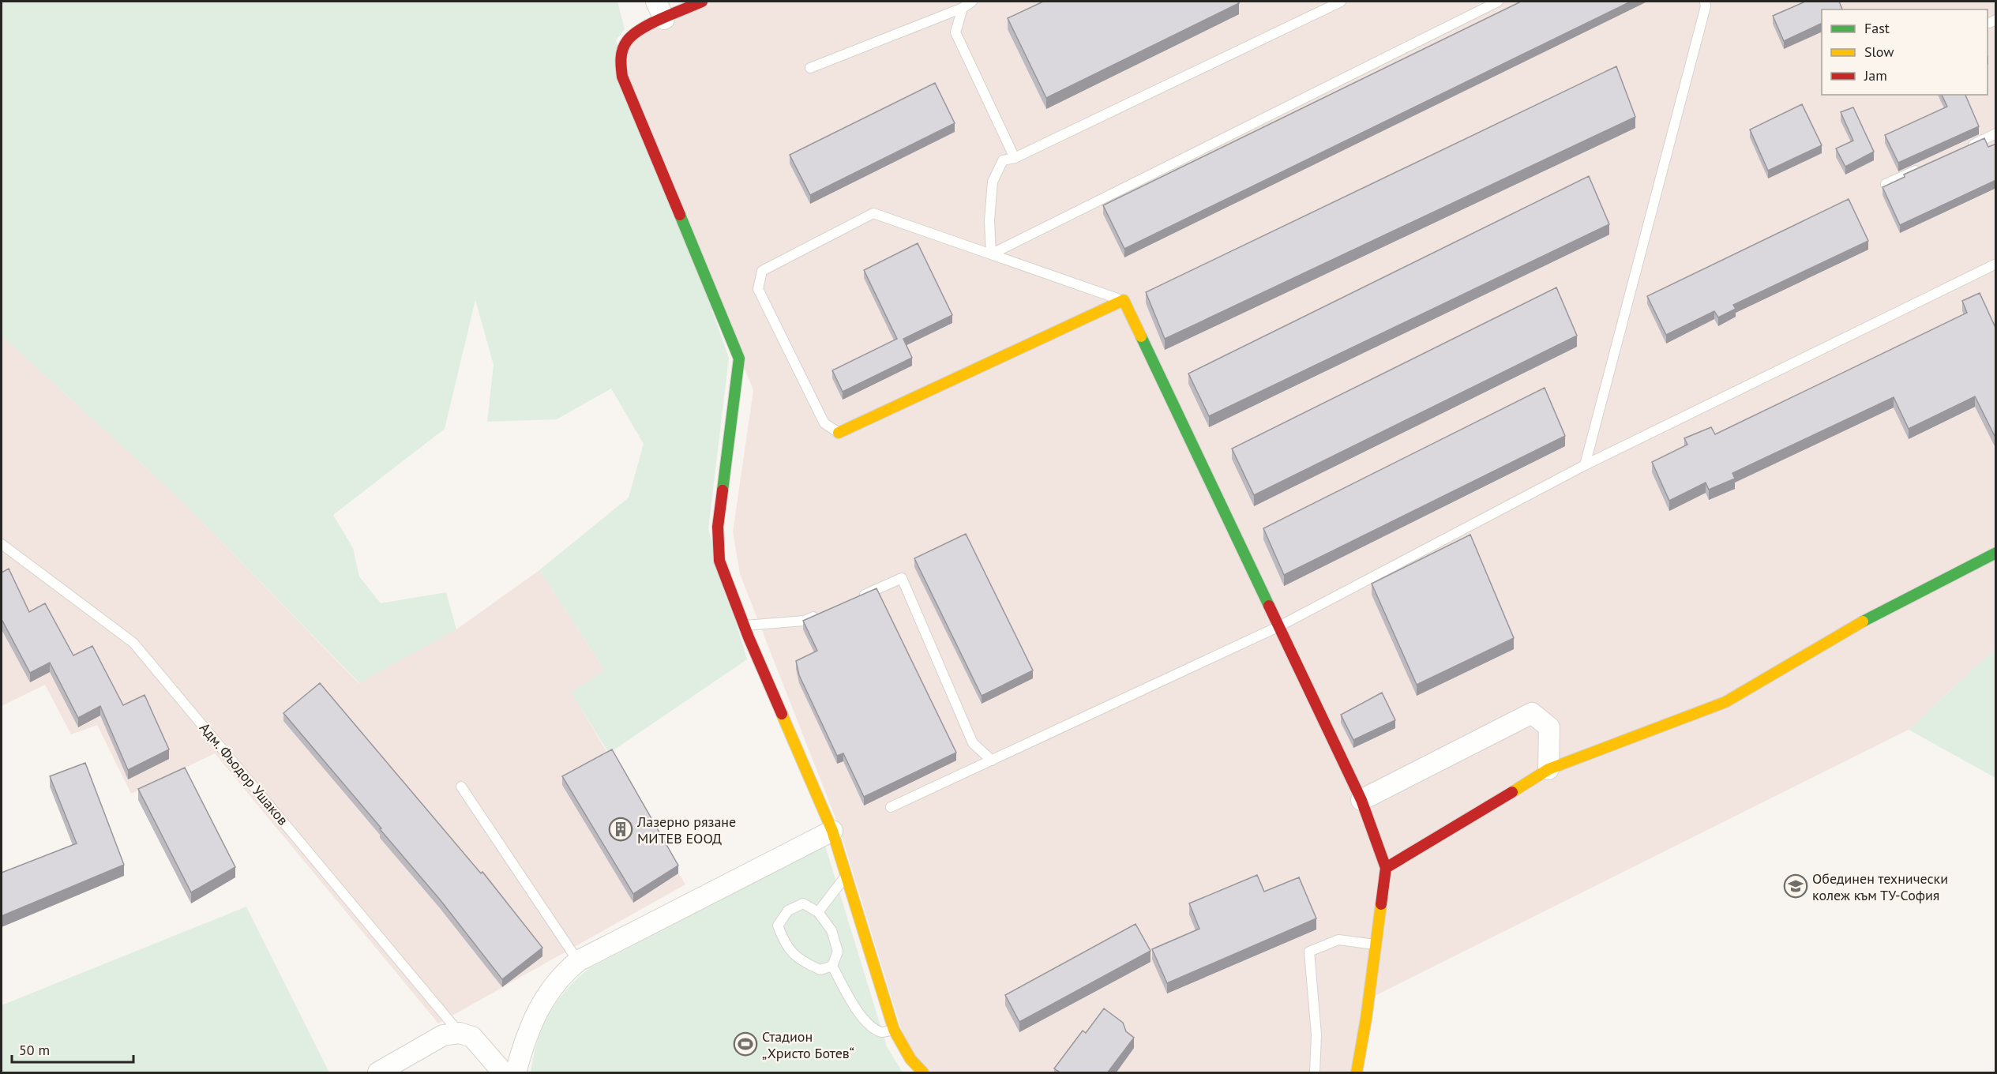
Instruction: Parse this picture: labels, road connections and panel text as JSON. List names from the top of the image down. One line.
{"streets":{"lane":["Адм. Фьодор Ушаков"]},"places":{"building":["Лазерно рязане МИТЕВ ЕООД"],"school or university":["Обединен технически колеж към ТУ-София"],"sports":["Стадион „Христо Ботев“"]},"legend":["Fast","Slow","Jam"],"scale_bar":"50 m"}
